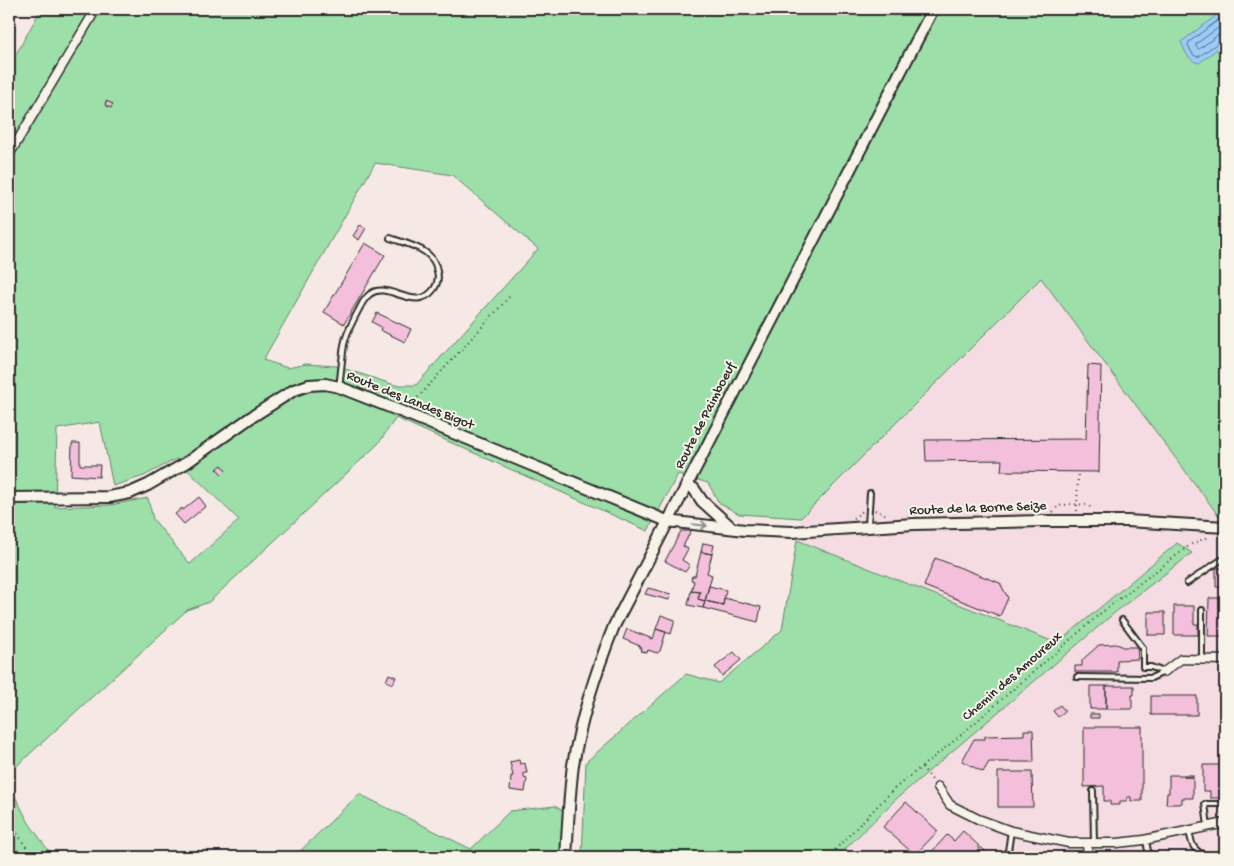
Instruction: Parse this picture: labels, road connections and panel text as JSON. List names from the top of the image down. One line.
{"streets":{"street":["Route des Landes Bigot","Route de Paimboeuf","Route de la Borne Seize"],"path":["Chemin des Amoureux"]},"crossings":[["Route des Landes Bigot","Route de Paimboeuf"],["Route des Landes Bigot","Route de la Borne Seize"]]}
